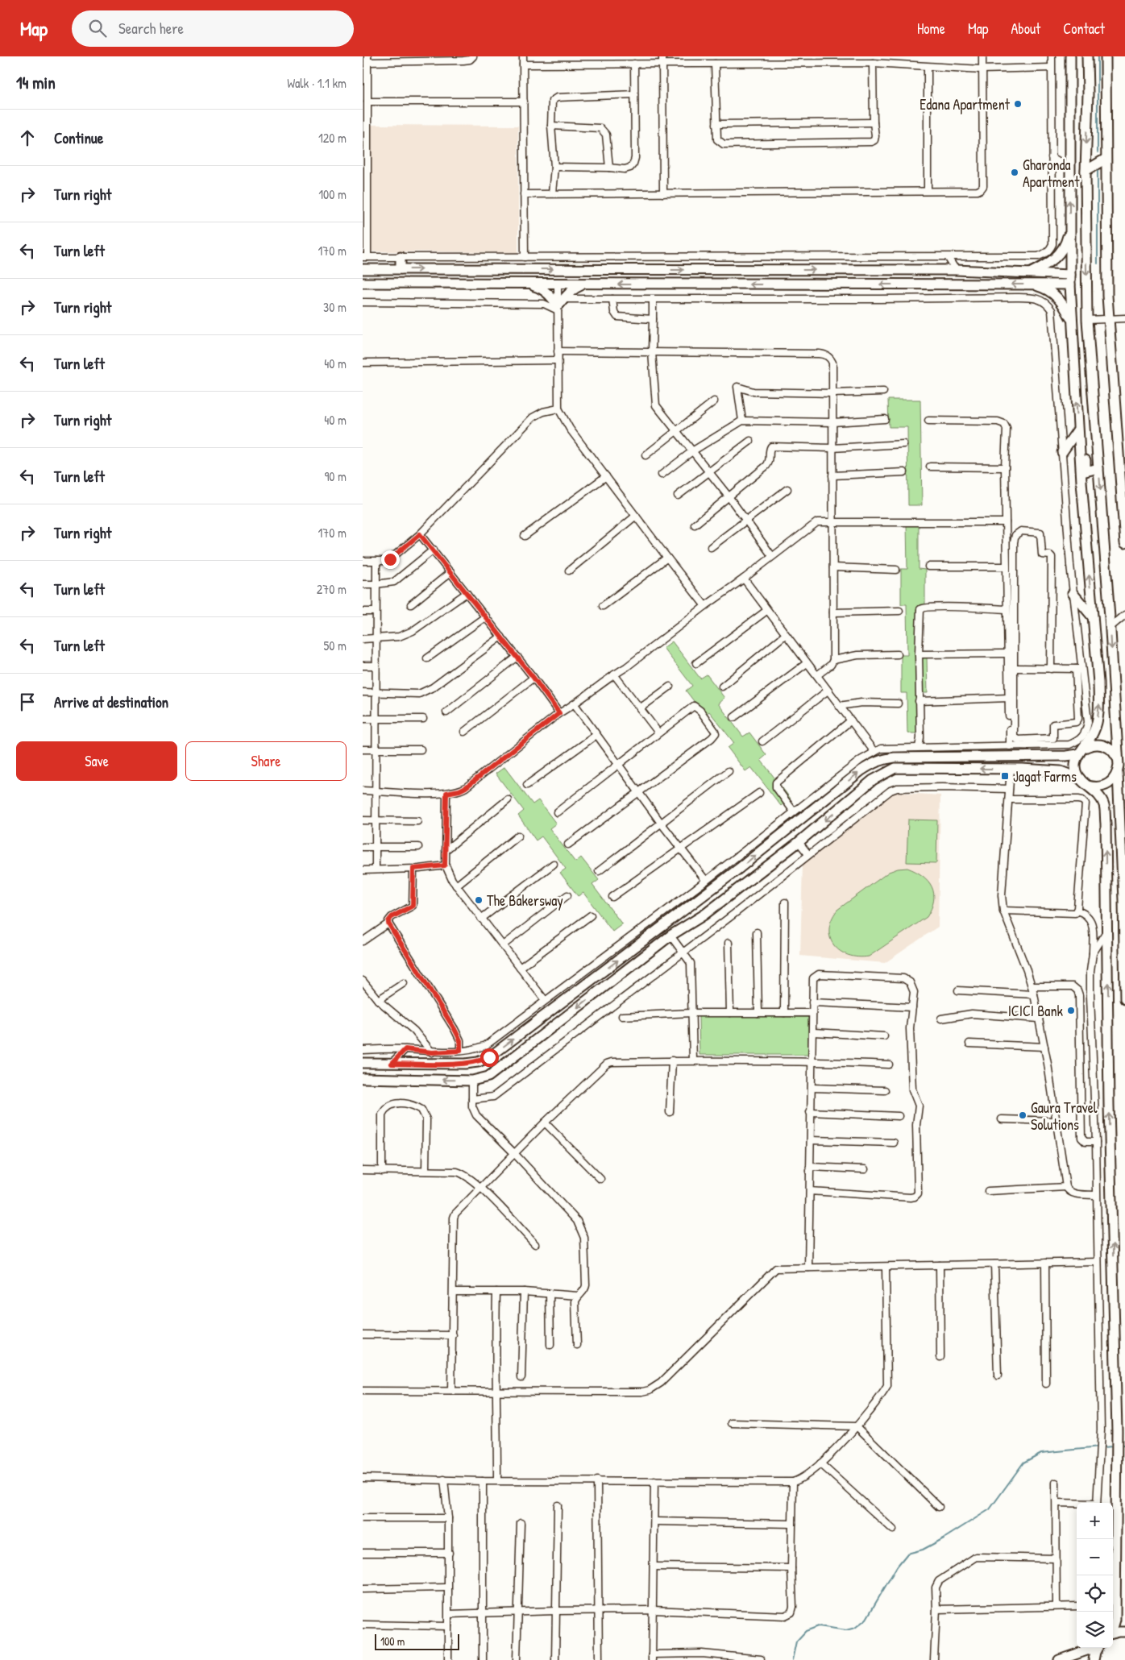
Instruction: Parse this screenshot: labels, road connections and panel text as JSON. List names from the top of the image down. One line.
{"places":{"other":["Edana Apartment","Gharonda Apartment","The Bakersway","ICICI Bank","Gaura Travel Solutions"],"transit":["Jagat Farms"]},"scale_bar":"100 m","page":{"header":"Map","search":"Search here","nav":["Home","Map","About","Contact"],"heading":["14 min","Walk · 1.1 km"],"list":[["Continue","120 m"],["Turn right","100 m"],["Turn left","170 m"],["Turn right","30 m"],["Turn left","40 m"],["Turn right","40 m"],["Turn left","90 m"],["Turn right","170 m"],["Turn left","270 m"],["Turn left","50 m"],"Arrive at destination"],"buttons":["Save","Share"],"map_buttons":["+","−"],"scale":"100 m"}}
